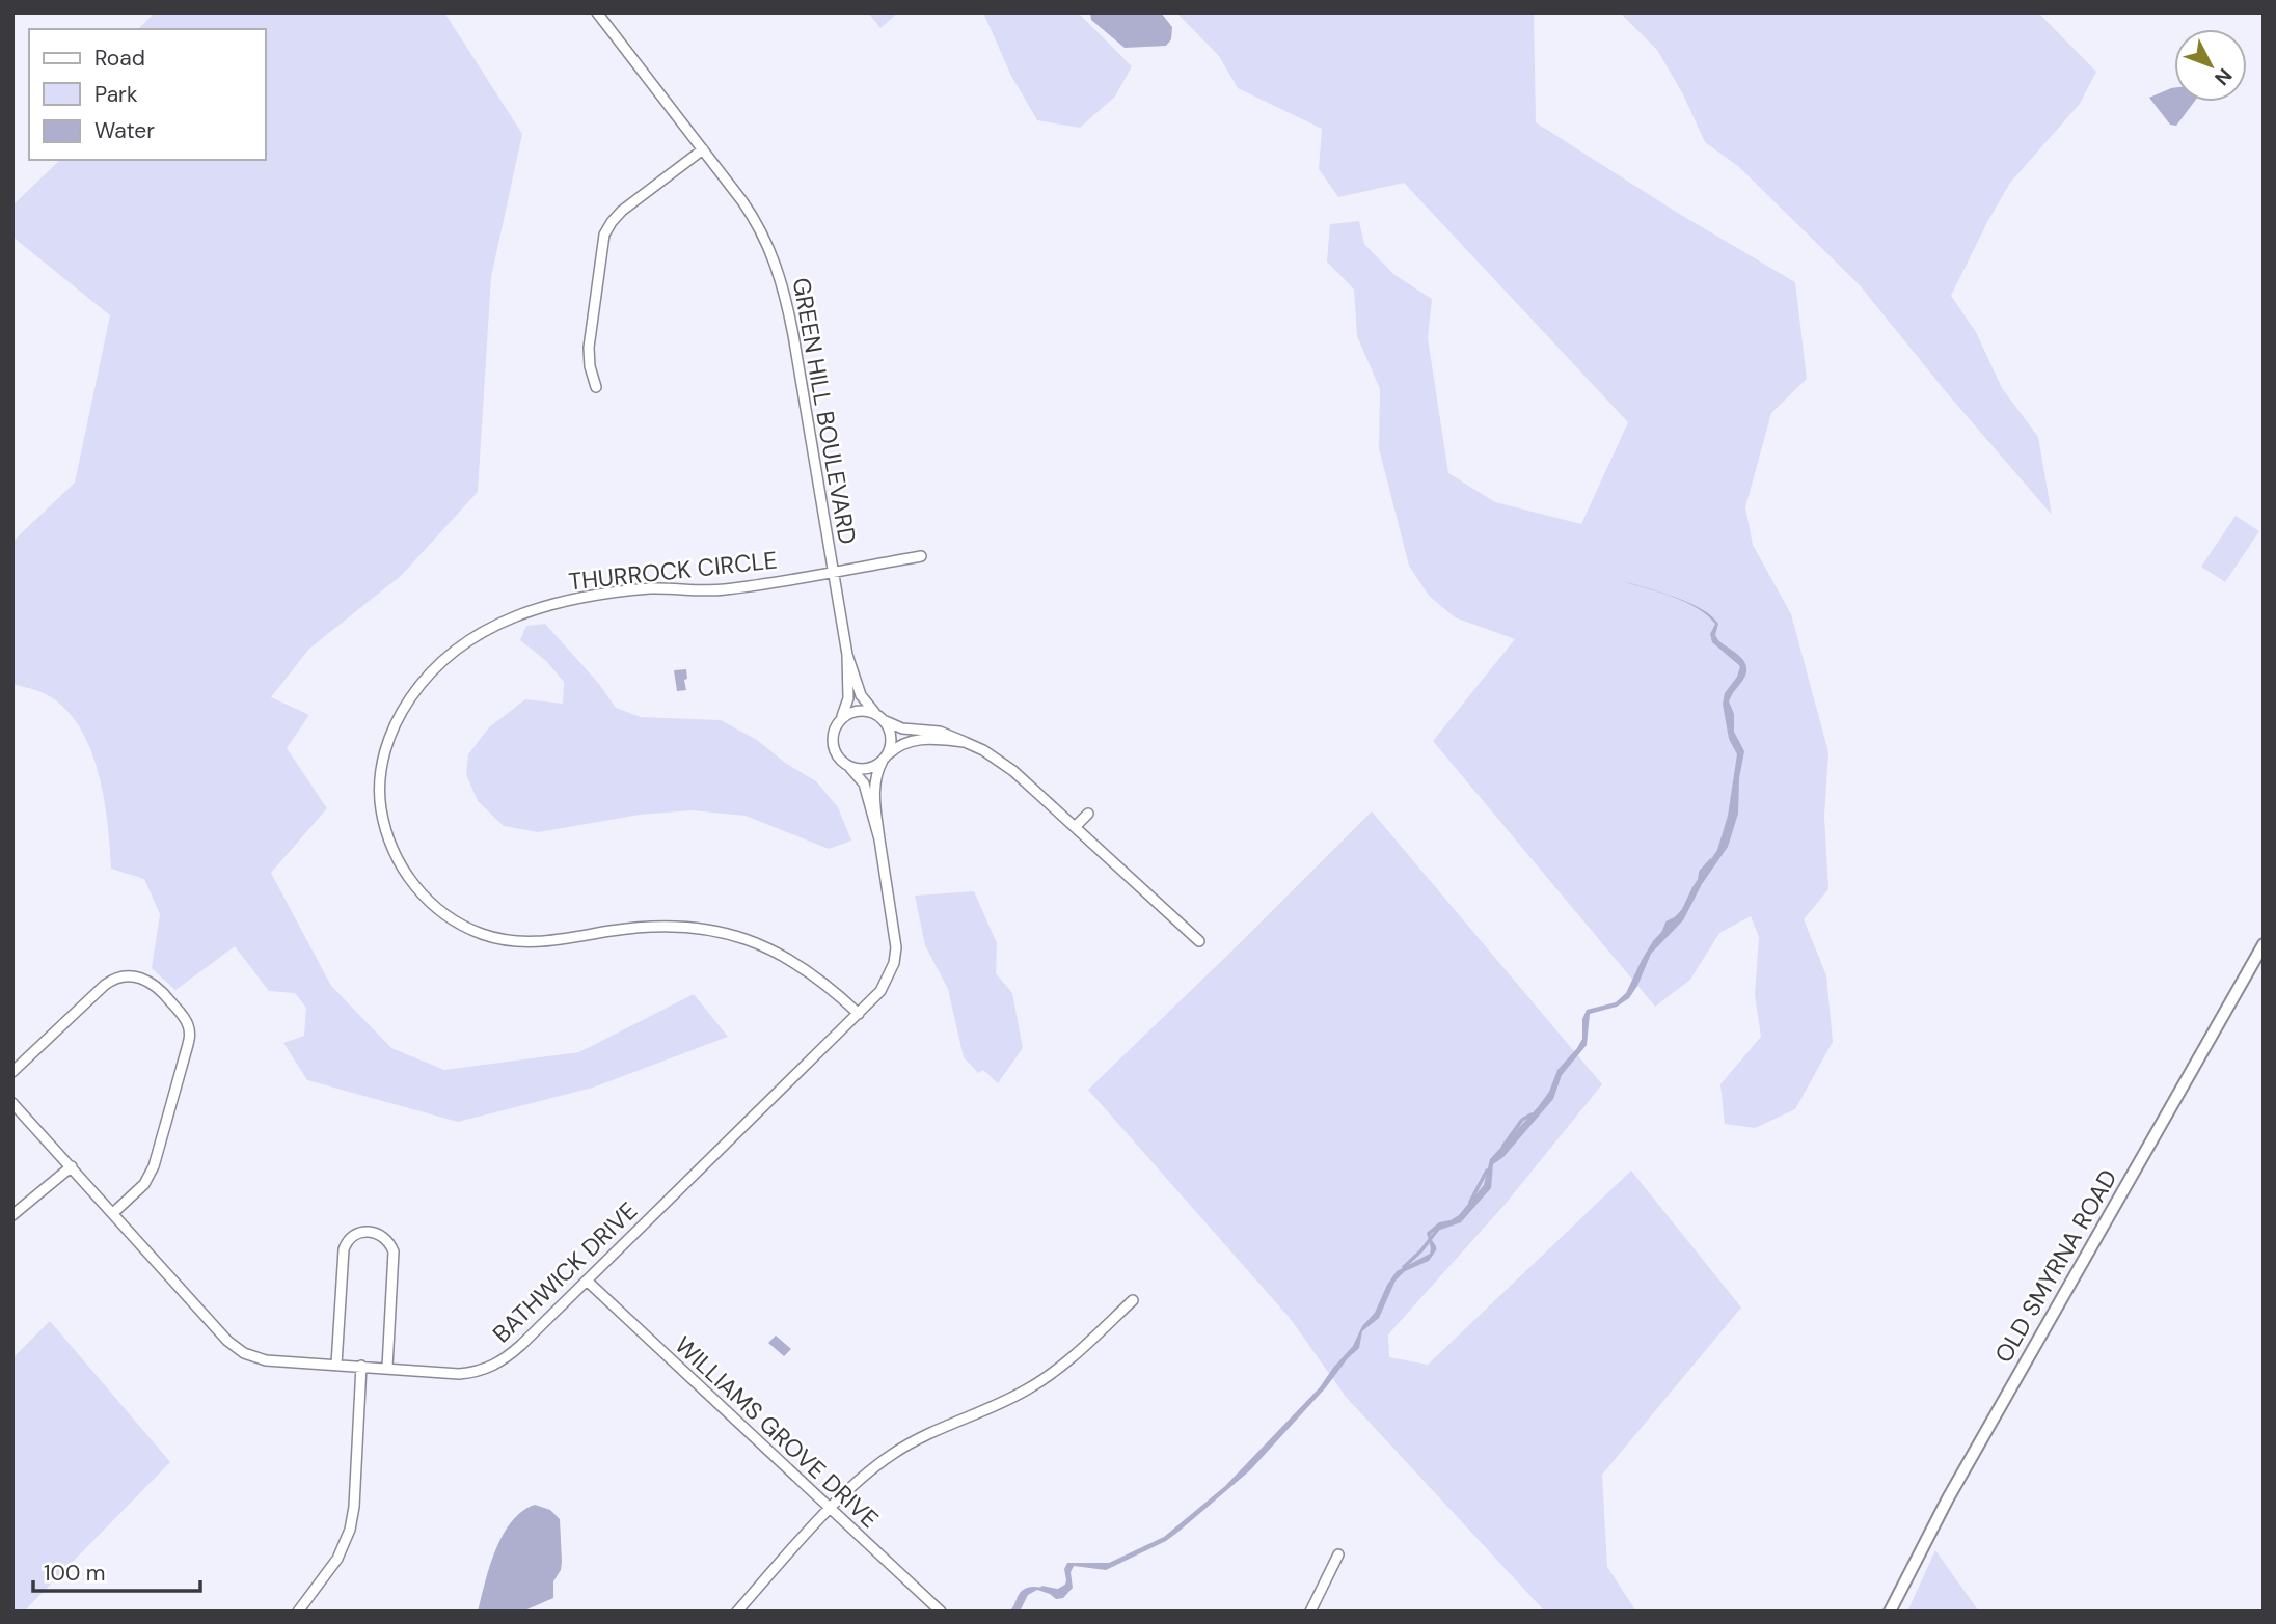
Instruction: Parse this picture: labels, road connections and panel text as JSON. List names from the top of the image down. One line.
{"streets":{"street":["GREEN HILL BOULEVARD","THURROCK CIRCLE","OLD SMYRNA ROAD","BATHWICK DRIVE","WILLIAMS GROVE DRIVE"]},"crossings":[["GREEN HILL BOULEVARD","THURROCK CIRCLE"],["GREEN HILL BOULEVARD","BATHWICK DRIVE"],["THURROCK CIRCLE","BATHWICK DRIVE"],["BATHWICK DRIVE","WILLIAMS GROVE DRIVE"]],"legend":["Road","Park","Water"],"scale_bar":"100 m","north":"bottom right"}
